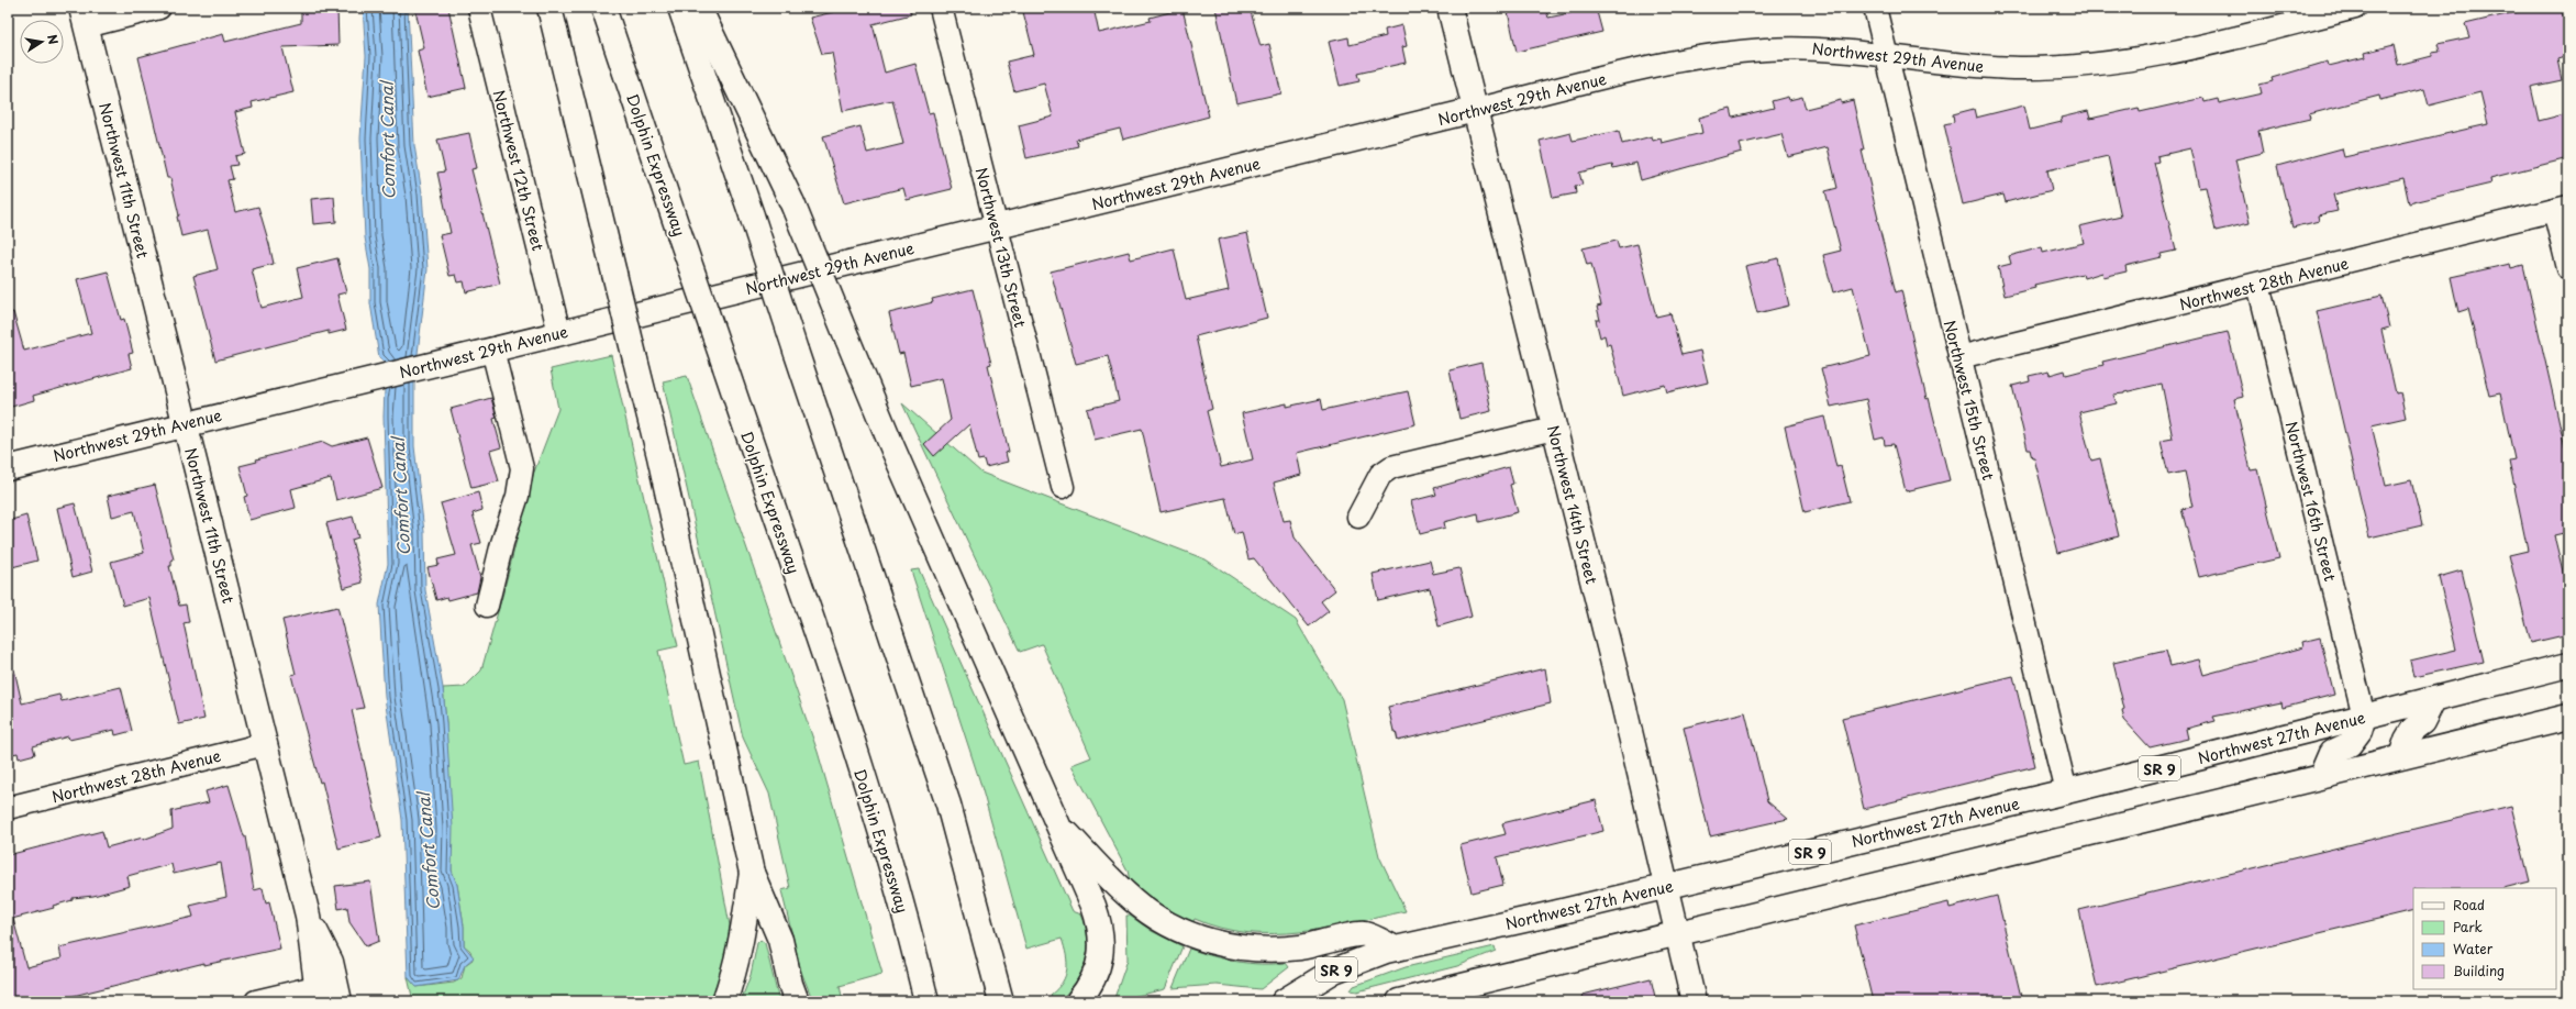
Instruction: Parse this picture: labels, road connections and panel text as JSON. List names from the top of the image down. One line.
{"streets":{"main road":["Northwest 29th Avenue","Dolphin Expressway","Northwest 11th Street","Northwest 14th Street","Northwest 27th Avenue","SR 9"],"street":["Northwest 12th Street","Northwest 13th Street","Northwest 28th Avenue","Northwest 15th Street","Northwest 16th Street"]},"crossings":[["Northwest 29th Avenue","Northwest 12th Street"],["Northwest 29th Avenue","Northwest 11th Street"],["Northwest 29th Avenue","Northwest 13th Street"],["Northwest 29th Avenue","Northwest 15th Street"],["Northwest 29th Avenue","Northwest 14th Street"],["Northwest 11th Street","Northwest 28th Avenue"],["Northwest 28th Avenue","Northwest 15th Street"],["Northwest 28th Avenue","Northwest 16th Street"],["Northwest 15th Street","Northwest 27th Avenue"],["Northwest 16th Street","Northwest 27th Avenue"],["Northwest 14th Street","Northwest 27th Avenue"]],"water":["Comfort Canal"],"legend":["Road","Park","Water","Building"],"north":"right"}
